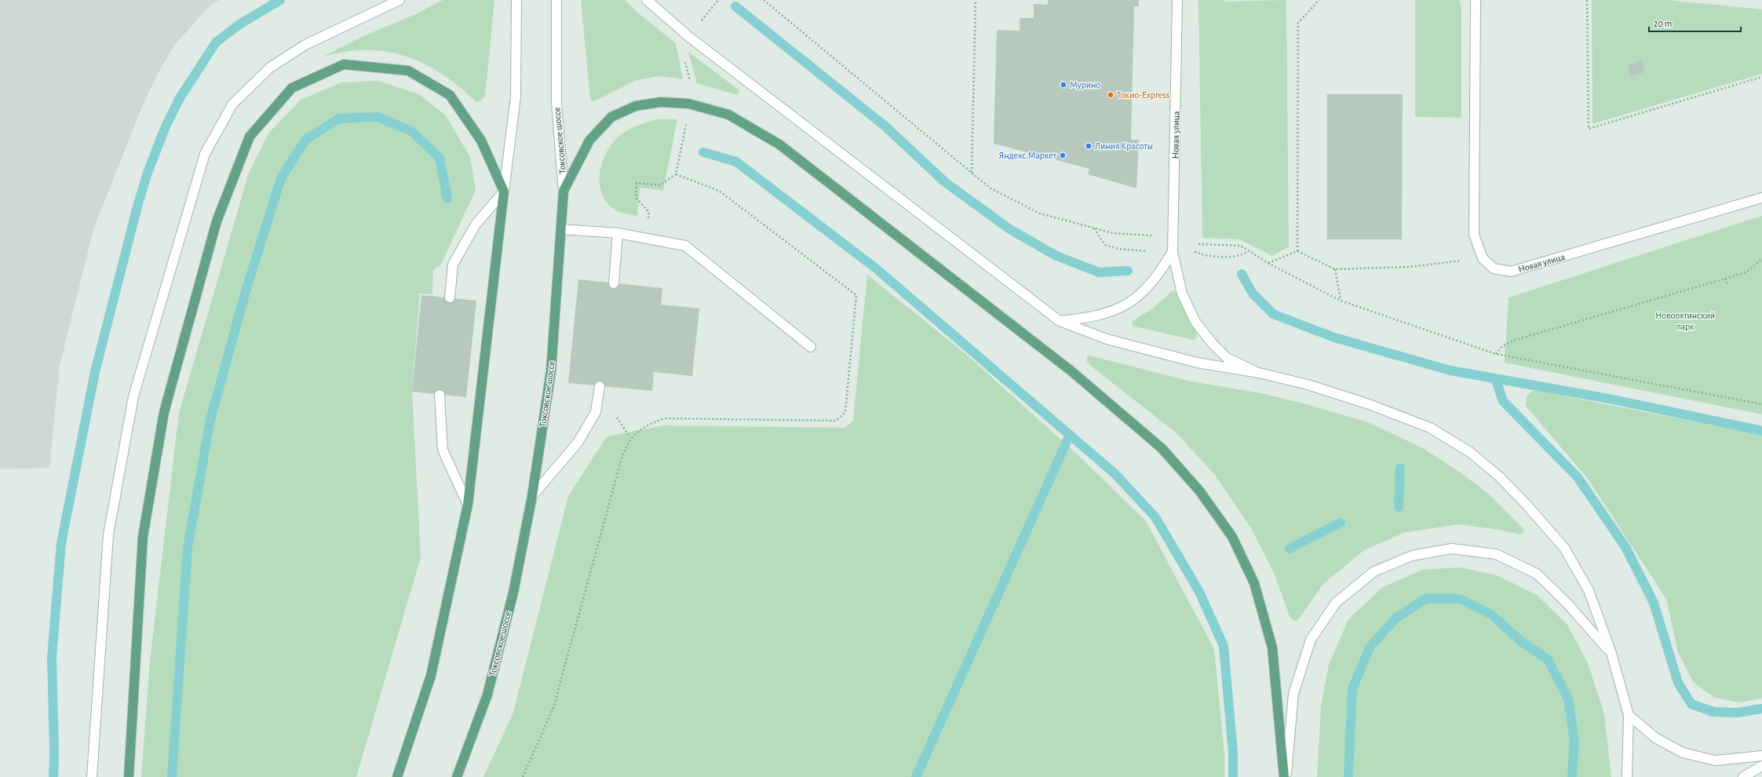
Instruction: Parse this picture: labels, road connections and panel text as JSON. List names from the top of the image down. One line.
{"streets":{"main road":["Новая улица","Токсовское шоссе"]},"parks":["Новоохтинский парк"],"places":["Мурино","Токио-Express","Линия Красоты","Яндекс.Маркет"],"scale_bar":"20 m"}
